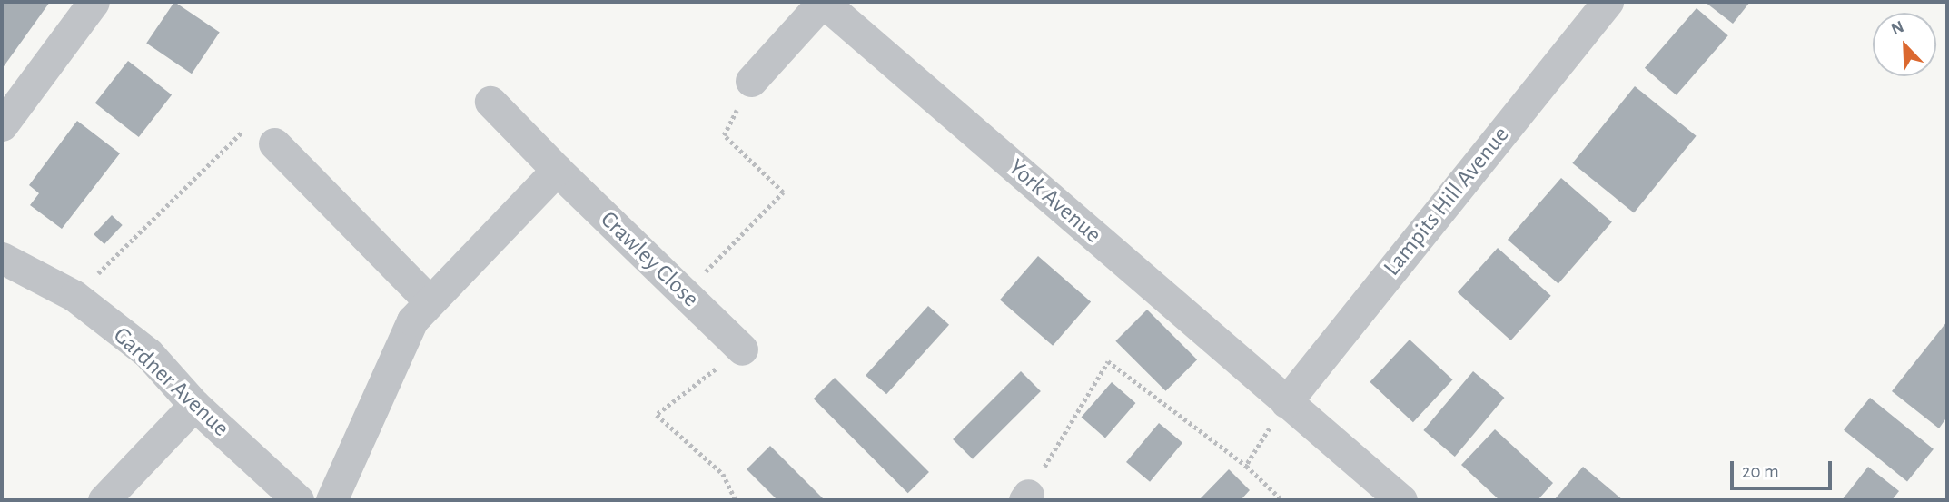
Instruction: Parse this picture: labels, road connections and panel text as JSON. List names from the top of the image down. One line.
{"streets":{"street":["York Avenue","Lampits Hill Avenue","Crawley Close","Gardner Avenue"]},"crossings":[["York Avenue","Lampits Hill Avenue"]],"scale_bar":"20 m","north":"top left"}
